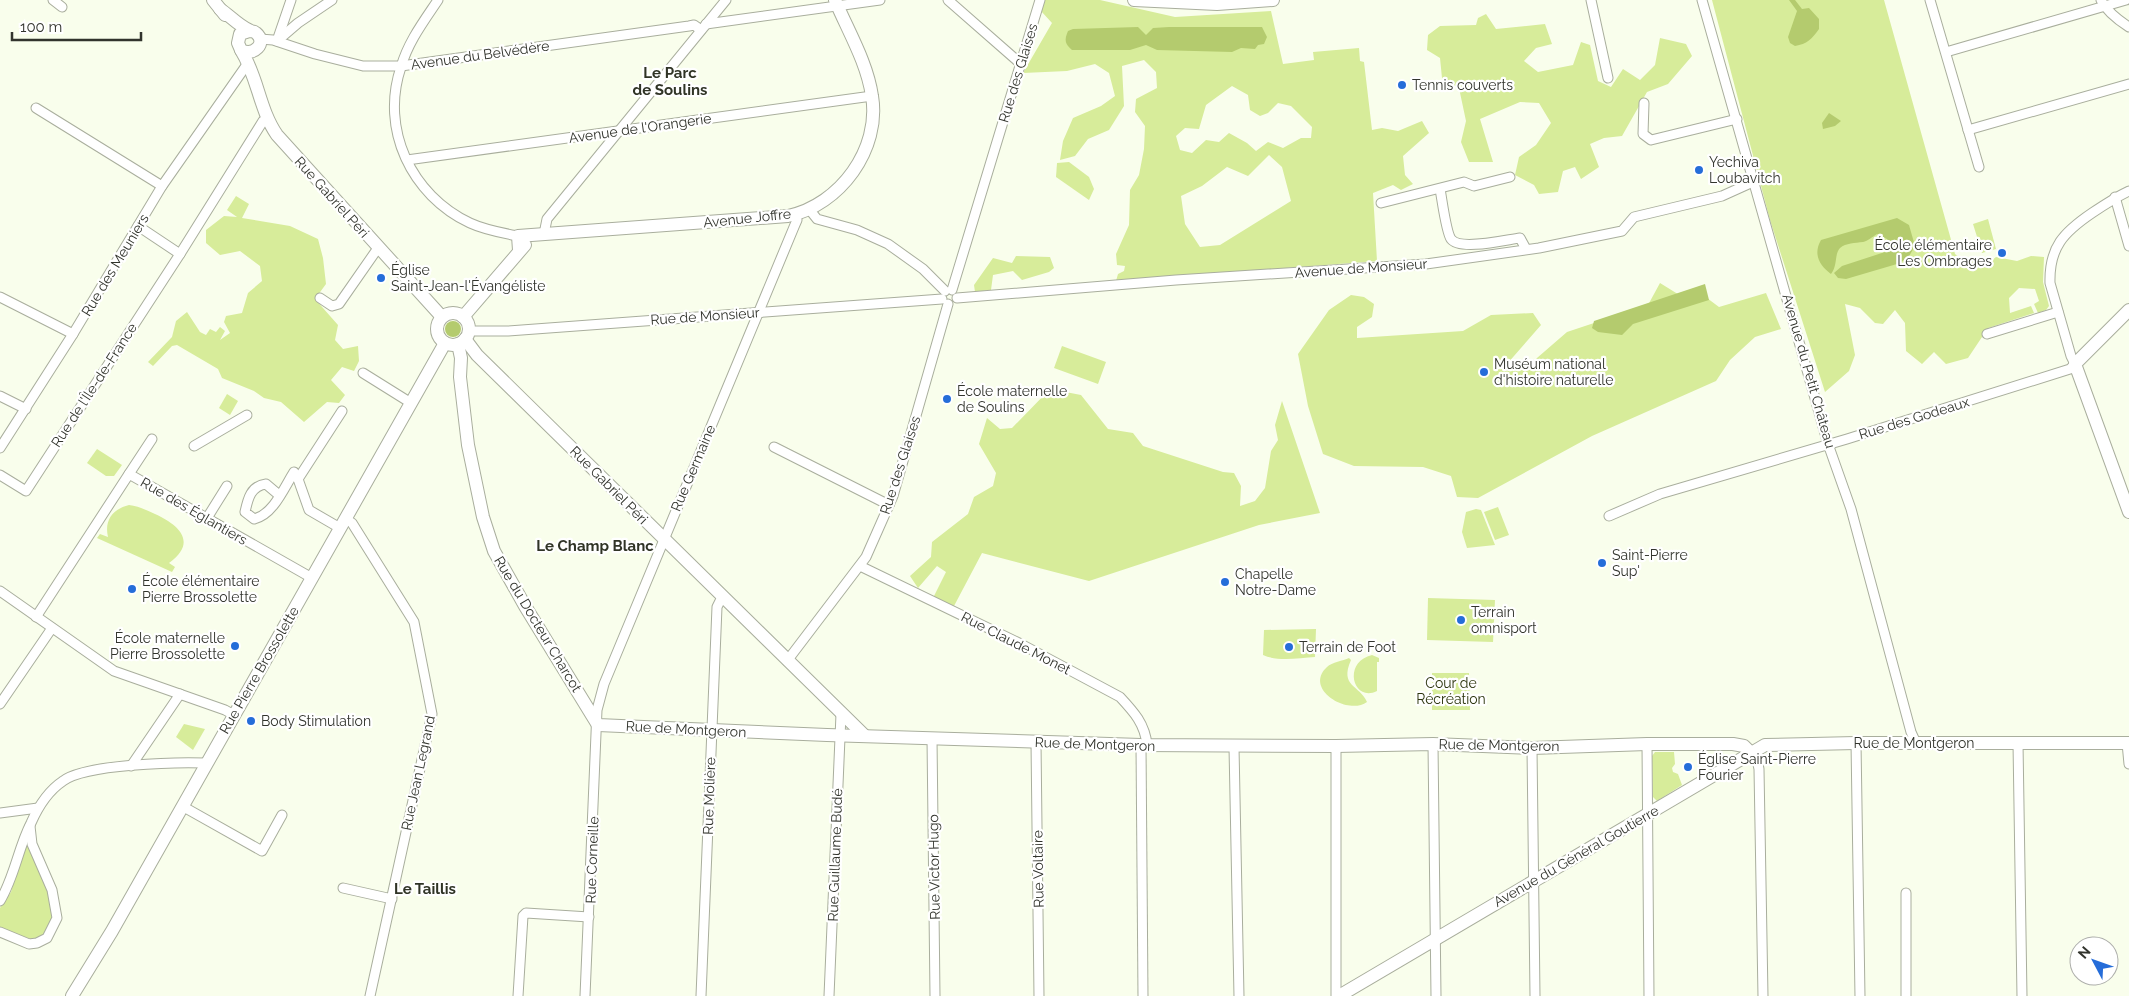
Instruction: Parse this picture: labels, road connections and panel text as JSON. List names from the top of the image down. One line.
{"streets":{"street":["Avenue du Belvédère","Rue des Glaises","Avenue de l'Orangerie","Rue Gabriel Péri","Avenue Joffre","Rue des Meuniers","Avenue de Monsieur","Rue de Monsieur","Avenue du Petit Château","Rue de l'Île-de-France","Rue des Godeaux","Rue Germaine","Rue des Églantiers","Rue du Docteur Charcot","Rue Claude Monet","Rue Pierre Brossolette","Rue de Montgeron","Rue Jean Legrand","Rue Molière","Rue Guillaume Budé","Avenue du Général Goutierre","Rue Corneille","Rue Victor Hugo","Rue Voltaire"]},"crossings":[["Avenue du Belvédère","Rue Gabriel Péri"],["Avenue du Belvédère","Avenue Joffre"],["Rue des Glaises","Rue Gabriel Péri"],["Rue des Glaises","Avenue de Monsieur"],["Rue des Glaises","Rue de Monsieur"],["Rue des Glaises","Rue Claude Monet"],["Avenue de l'Orangerie","Avenue Joffre"],["Rue Gabriel Péri","Rue des Meuniers"],["Rue Gabriel Péri","Rue de Monsieur"],["Rue Gabriel Péri","Rue Germaine"],["Rue Gabriel Péri","Rue du Docteur Charcot"],["Rue Gabriel Péri","Rue Pierre Brossolette"],["Rue Gabriel Péri","Rue Molière"],["Rue Gabriel Péri","Rue Guillaume Budé"],["Avenue Joffre","Rue Germaine"],["Avenue de Monsieur","Rue de Monsieur"],["Avenue de Monsieur","Avenue du Petit Château"],["Rue de Monsieur","Rue Germaine"],["Rue de Monsieur","Rue du Docteur Charcot"],["Rue de Monsieur","Rue Pierre Brossolette"],["Avenue du Petit Château","Rue des Godeaux"],["Avenue du Petit Château","Rue de Montgeron"],["Rue Germaine","Rue du Docteur Charcot"],["Rue Germaine","Rue de Montgeron"],["Rue Germaine","Rue Corneille"],["Rue des Églantiers","Rue Pierre Brossolette"],["Rue du Docteur Charcot","Rue Pierre Brossolette"],["Rue du Docteur Charcot","Rue de Montgeron"],["Rue du Docteur Charcot","Rue Corneille"],["Rue Claude Monet","Rue de Montgeron"],["Rue Pierre Brossolette","Rue Jean Legrand"],["Rue de Montgeron","Rue Molière"],["Rue de Montgeron","Rue Guillaume Budé"],["Rue de Montgeron","Avenue du Général Goutierre"],["Rue de Montgeron","Rue Corneille"],["Rue de Montgeron","Rue Victor Hugo"],["Rue de Montgeron","Rue Voltaire"]],"districts":["Le Parc de Soulins","Le Champ Blanc","Le Taillis"],"parks":["Cour de Récréation"],"places":["Tennis couverts","Yechiva Loubavitch","École élémentaire Les Ombrages","Église Saint-Jean-l'Évangéliste","Muséum national d'histoire naturelle","École maternelle de Soulins","Saint-Pierre Sup'","Chapelle Notre-Dame","École élémentaire Pierre Brossolette","Terrain omnisport","École maternelle Pierre Brossolette","Terrain de Foot","Body Stimulation","Église Saint-Pierre Fourier"],"scale_bar":"100 m","north":"top left"}
